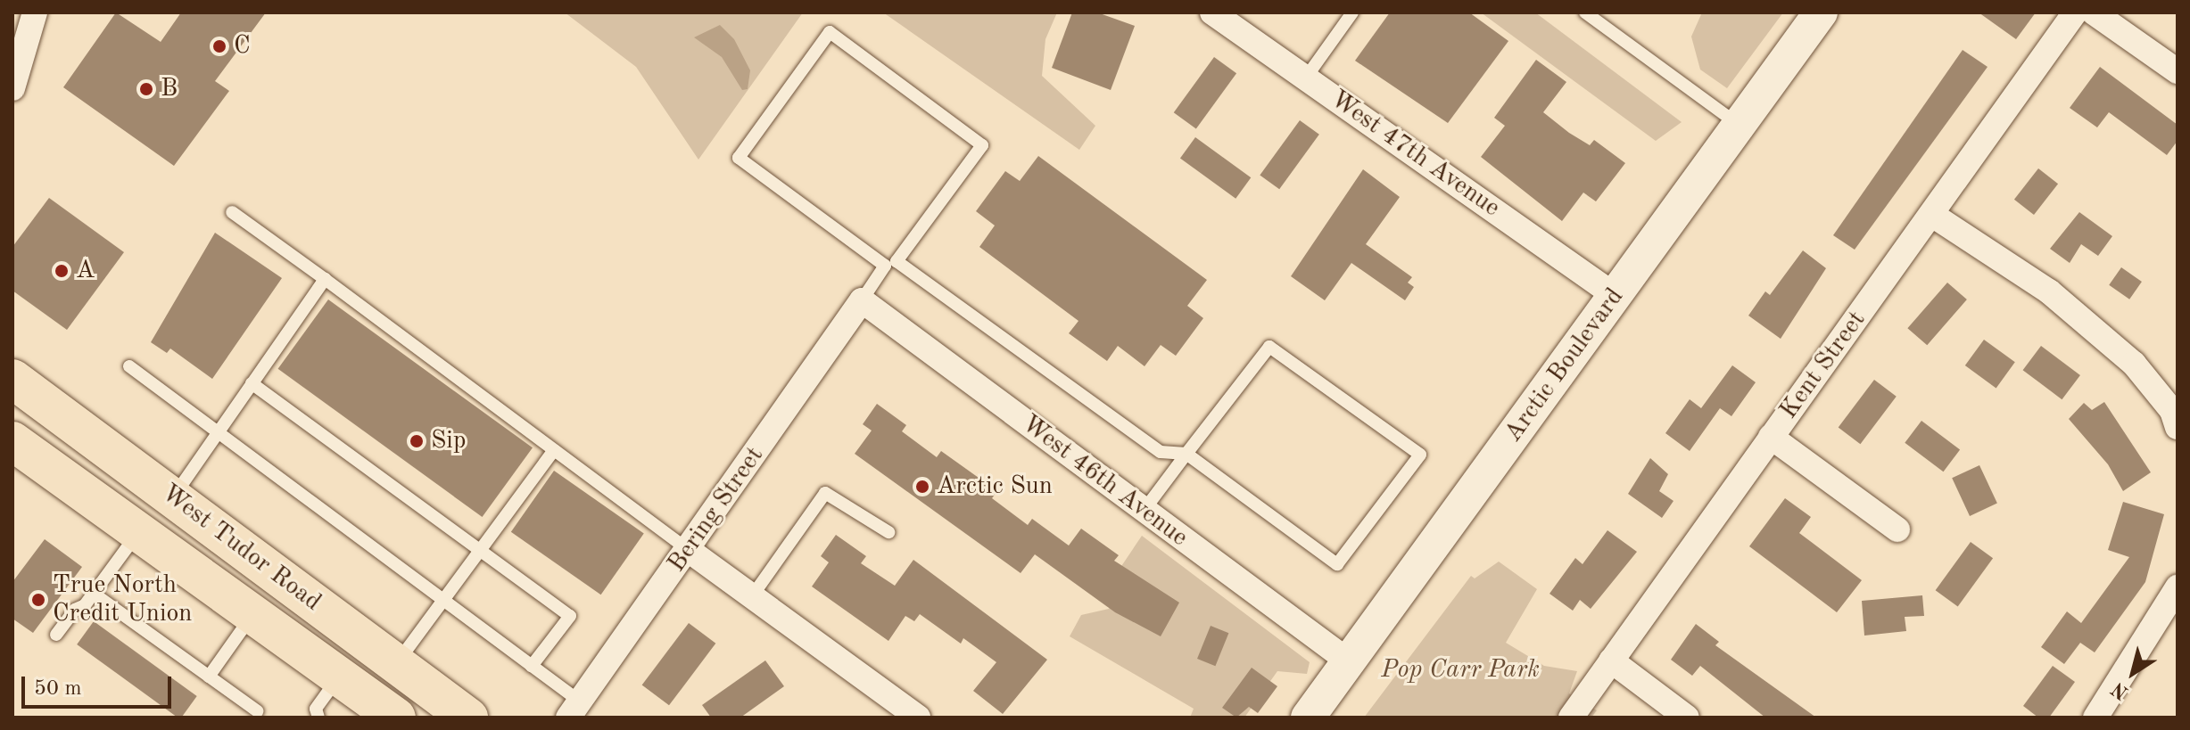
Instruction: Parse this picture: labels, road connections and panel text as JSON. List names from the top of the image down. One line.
{"streets":{"main road":["Arctic Boulevard","West Tudor Road"],"street":["West 47th Avenue","Kent Street","West 46th Avenue","Bering Street"]},"crossings":[["West 47th Avenue","Arctic Boulevard"],["Arctic Boulevard","West 46th Avenue"],["West 46th Avenue","Bering Street"]],"parks":["Pop Carr Park"],"places":["C","B","A","Sip","Arctic Sun","True North Credit Union"],"scale_bar":"50 m","north":"bottom left"}
